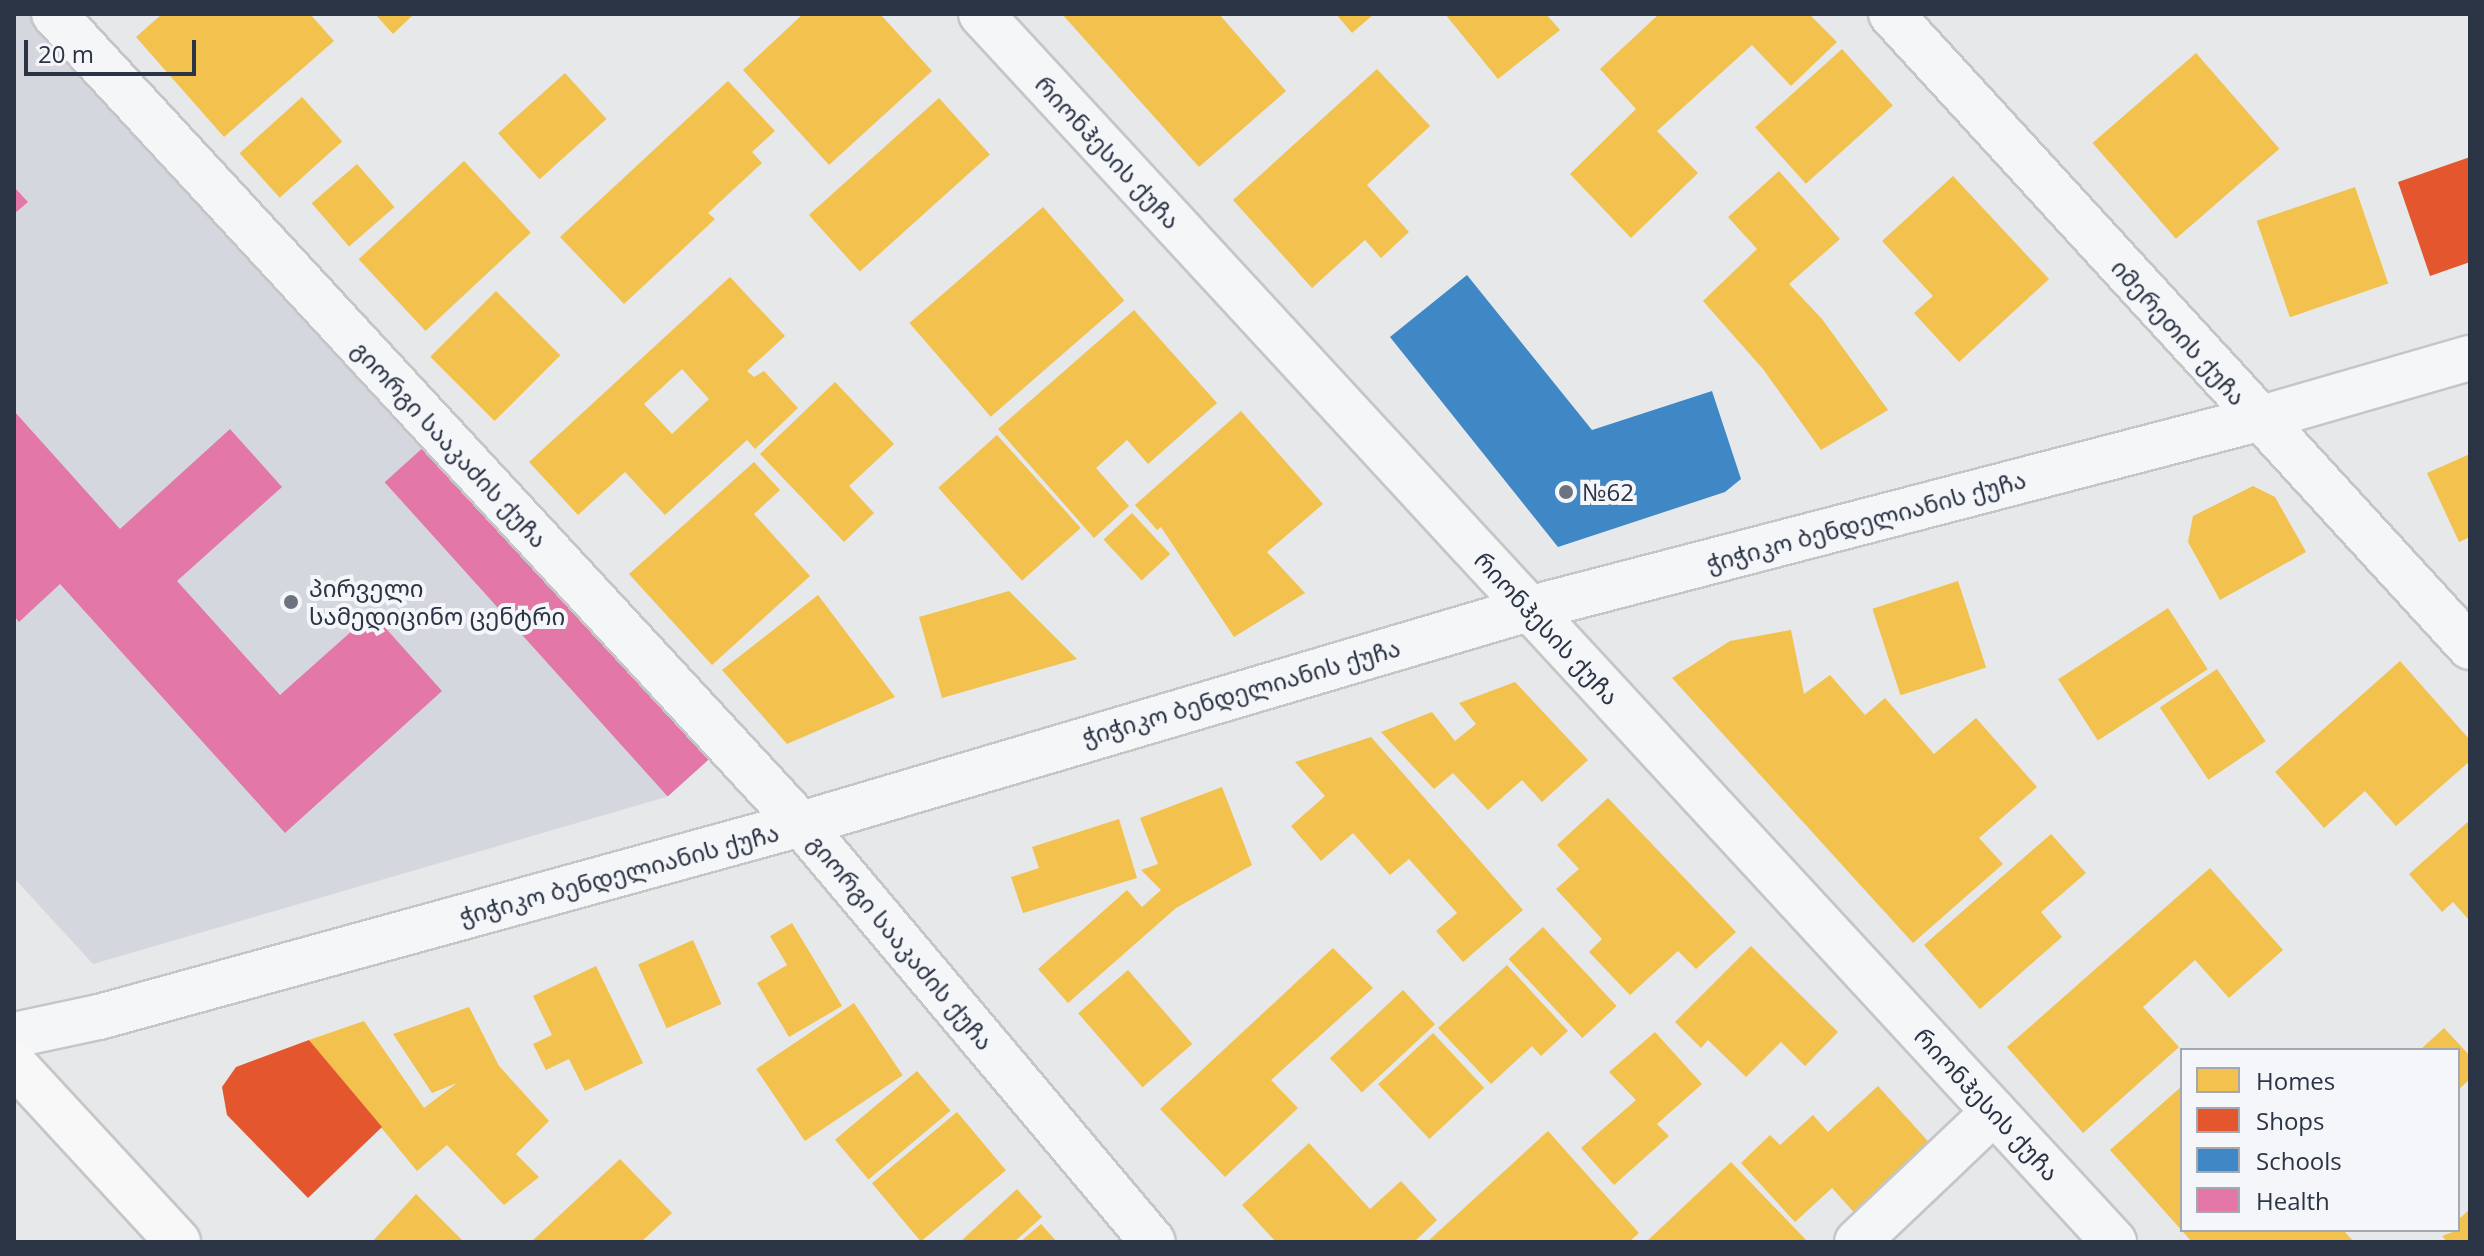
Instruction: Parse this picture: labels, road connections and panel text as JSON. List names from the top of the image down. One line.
{"streets":{"street":["რიონჰესის ქუჩა","იმერეთის ქუჩა","გიორგი სააკაძის ქუჩა","ჭიჭიკო ბენდელიანის ქუჩა"]},"crossings":[["რიონჰესის ქუჩა","ჭიჭიკო ბენდელიანის ქუჩა"],["იმერეთის ქუჩა","ჭიჭიკო ბენდელიანის ქუჩა"],["გიორგი სააკაძის ქუჩა","ჭიჭიკო ბენდელიანის ქუჩა"]],"places":["№62","პირველი სამედიცინო ცენტრი"],"legend":["Homes","Shops","Schools","Health"],"scale_bar":"20 m"}
